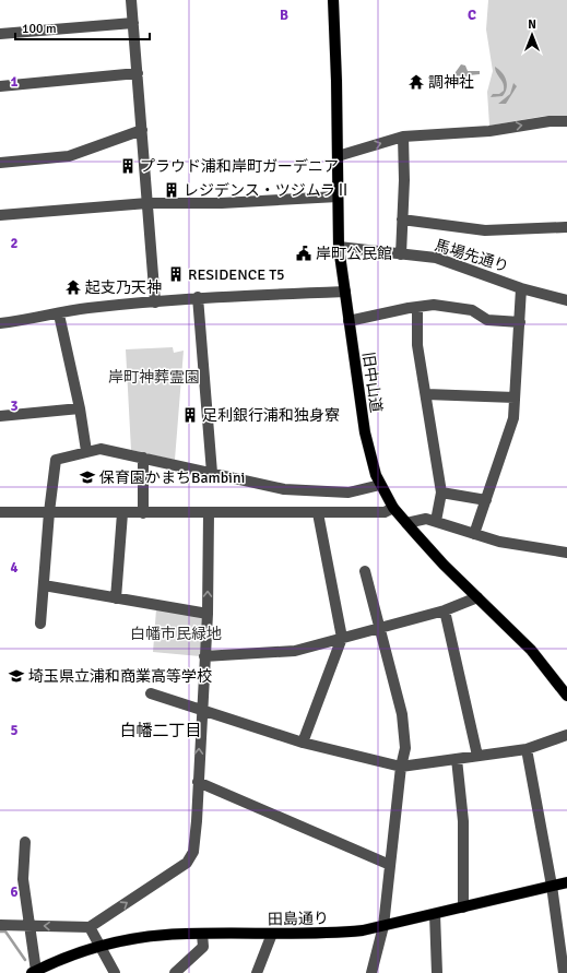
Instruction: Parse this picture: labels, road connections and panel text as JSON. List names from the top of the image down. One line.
{"streets":{"main road":["旧中山道","田島通り"],"street":["馬場先通り"]},"crossings":[["馬場先通り","旧中山道"]],"districts":["白幡二丁目"],"parks":["岸町神葬霊園","白幡市民緑地"],"places":{"temple":["調神社","起支乃天神"],"building":["プラウド浦和岸町ガーデニア","レジデンス・ツジムラⅡ","RESIDENCE T5","足利銀行浦和独身寮"],"public building":["岸町公民館"],"school or university":["保育園かまちBambini","埼玉県立浦和商業高等学校"]},"scale_bar":"100 m","north":"top","grid":{"columns":["B","C"],"rows":["1","2","3","4","5","6"]}}
